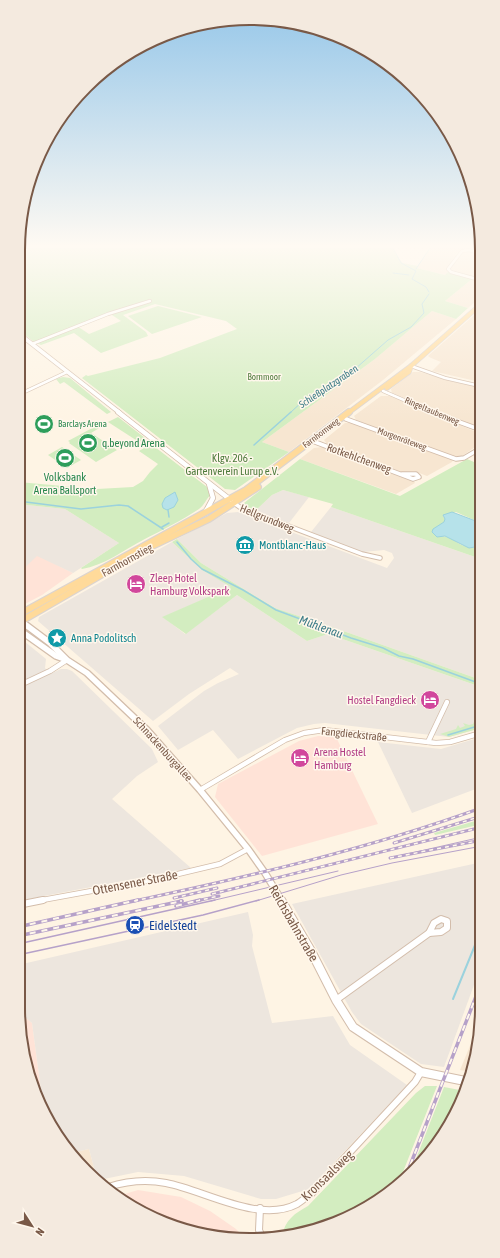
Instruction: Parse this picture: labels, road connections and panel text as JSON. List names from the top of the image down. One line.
{"streets":{"main road":["Farnhornweg","Farnhornstieg"],"street":["Ringeltaubenweg","Morgenröteweg","Rotkehlchenweg","Hellgrundweg","Fangdieckstraße","Schnackenburgallee","Ottensener Straße","Reichsbahnstraße","Kronsaalsweg"]},"crossings":[["Ringeltaubenweg","Farnhornweg"],["Farnhornweg","Morgenröteweg"],["Farnhornweg","Rotkehlchenweg"],["Farnhornweg","Hellgrundweg"],["Farnhornweg","Farnhornstieg"],["Hellgrundweg","Farnhornstieg"],["Fangdieckstraße","Schnackenburgallee"],["Schnackenburgallee","Ottensener Straße"],["Schnackenburgallee","Reichsbahnstraße"],["Ottensener Straße","Reichsbahnstraße"],["Reichsbahnstraße","Kronsaalsweg"]],"water":["Schießplatzgraben","Mühlenau"],"parks":["Bornmoor","Klgv. 206 - Gartenverein Lurup e.V."],"places":{"sports":["Barclays Arena","q.beyond Arena","Volksbank Arena Ballsport"],"museum":["Montblanc-Haus"],"hotel":["Zleep Hotel Hamburg Volkspark","Hostel Fangdieck","Arena Hostel Hamburg"],"place":["Anna Podolitsch"],"station":["Eidelstedt"]},"north":"bottom right"}
